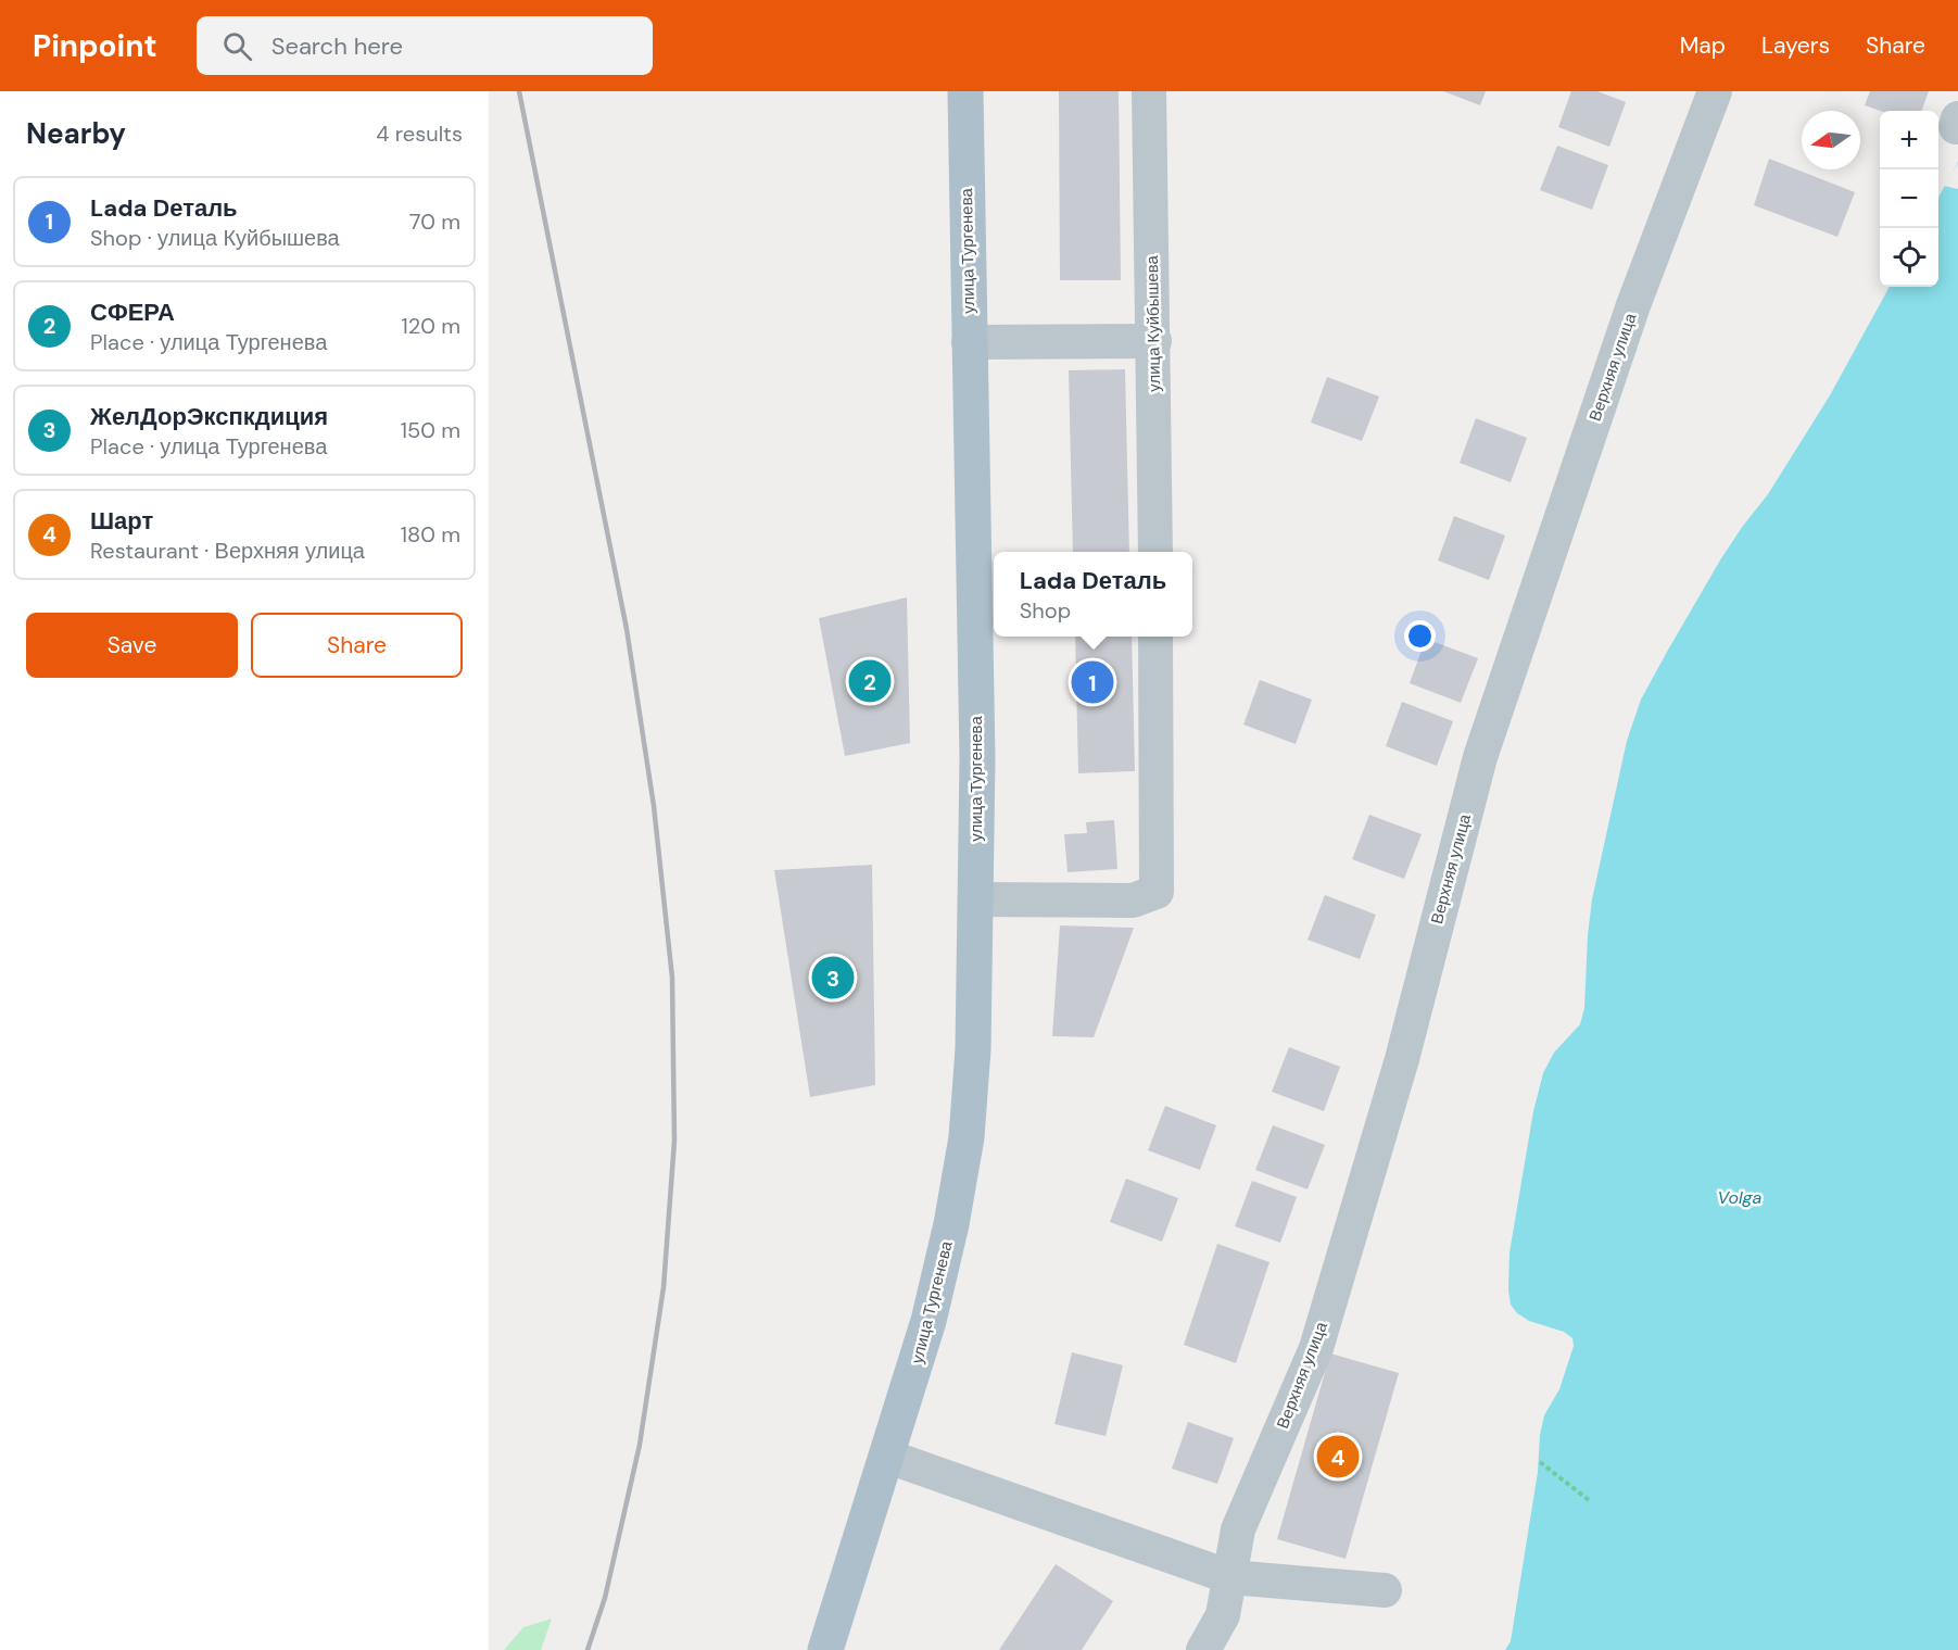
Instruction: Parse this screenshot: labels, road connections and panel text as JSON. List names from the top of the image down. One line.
{"streets":{"main road":["улица Тургенева"],"street":["улица Куйбышева","Верхняя улица"]},"water":["Volga"],"north":"left","page":{"header":"Pinpoint","search":"Search here","nav":["Map","Layers","Share"],"heading":["Nearby","4 results"],"map_buttons":["+","−"],"list":[{"mark":"1","name":"Lada Dеталь","note":"Shop · улица Куйбышева","value":"70 m"},{"mark":"2","name":"СФЕРА","note":"Place · улица Тургенева","value":"120 m"},{"mark":"3","name":"ЖелДорЭкспкдиция","note":"Place · улица Тургенева","value":"150 m"},{"mark":"4","name":"Шарт","note":"Restaurant · Верхняя улица","value":"180 m"}],"popup":["Lada Dеталь","Shop"],"buttons":["Save","Share"],"pins":["2","1","3","4"]}}
